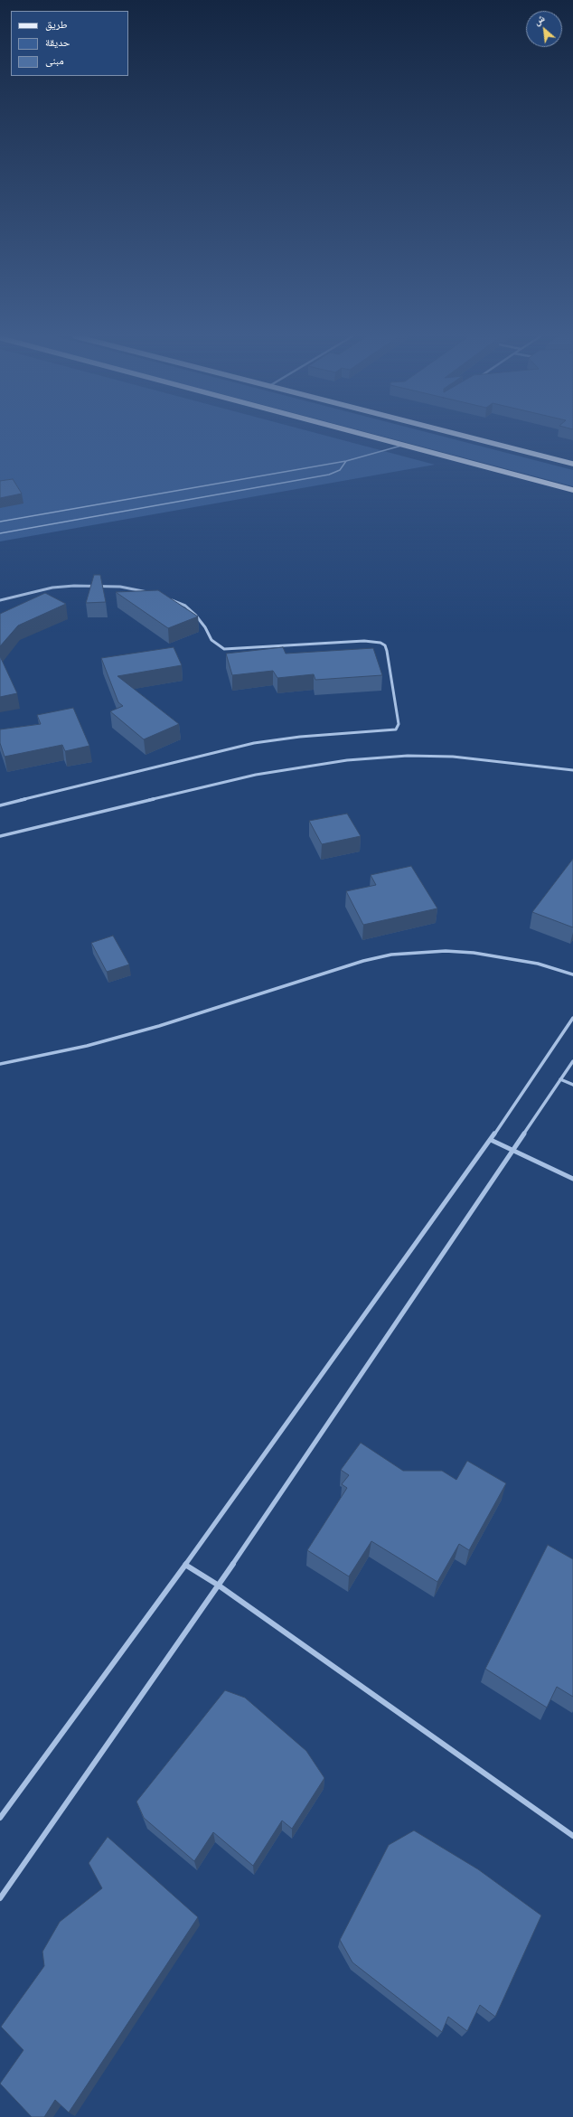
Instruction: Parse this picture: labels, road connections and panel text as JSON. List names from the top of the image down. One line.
{"legend":["طريق","حديقة","مبنى"],"north":"top left"}
